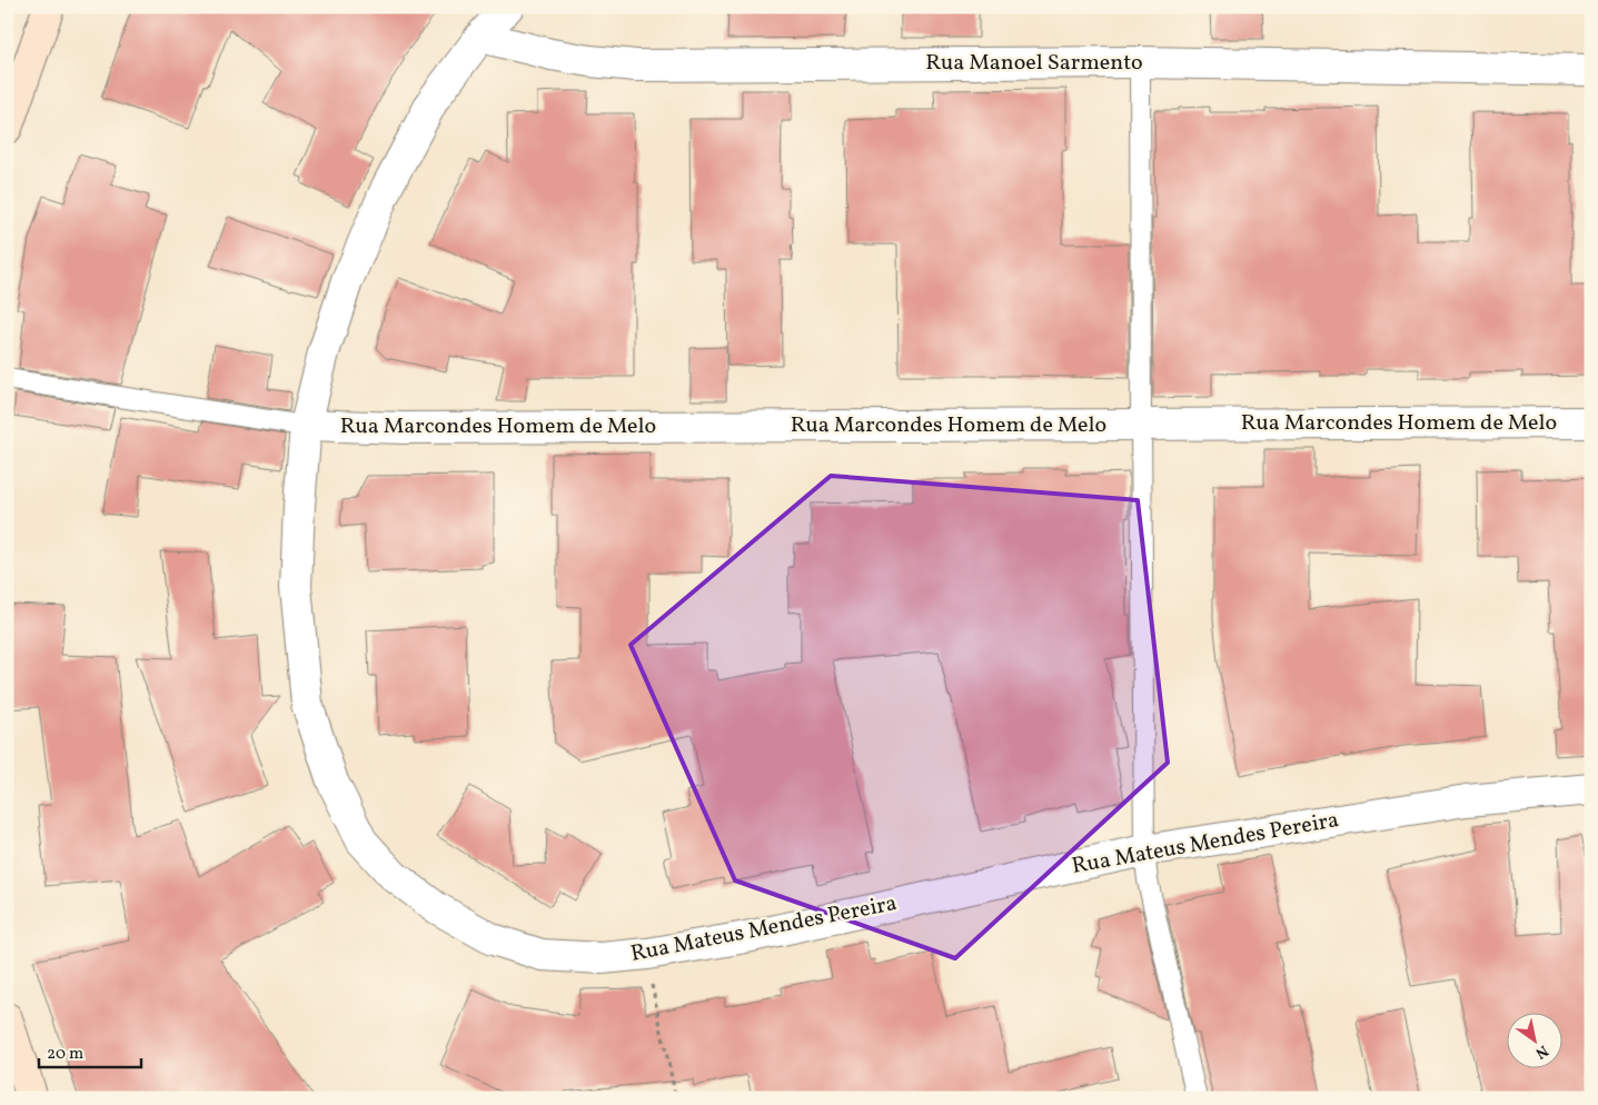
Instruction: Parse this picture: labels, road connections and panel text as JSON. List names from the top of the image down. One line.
{"streets":{"street":["Rua Manoel Sarmento","Rua Marcondes Homem de Melo","Rua Mateus Mendes Pereira"]},"crossings":[["Rua Manoel Sarmento","Rua Mateus Mendes Pereira"],["Rua Marcondes Homem de Melo","Rua Mateus Mendes Pereira"]],"scale_bar":"20 m","north":"bottom right"}
